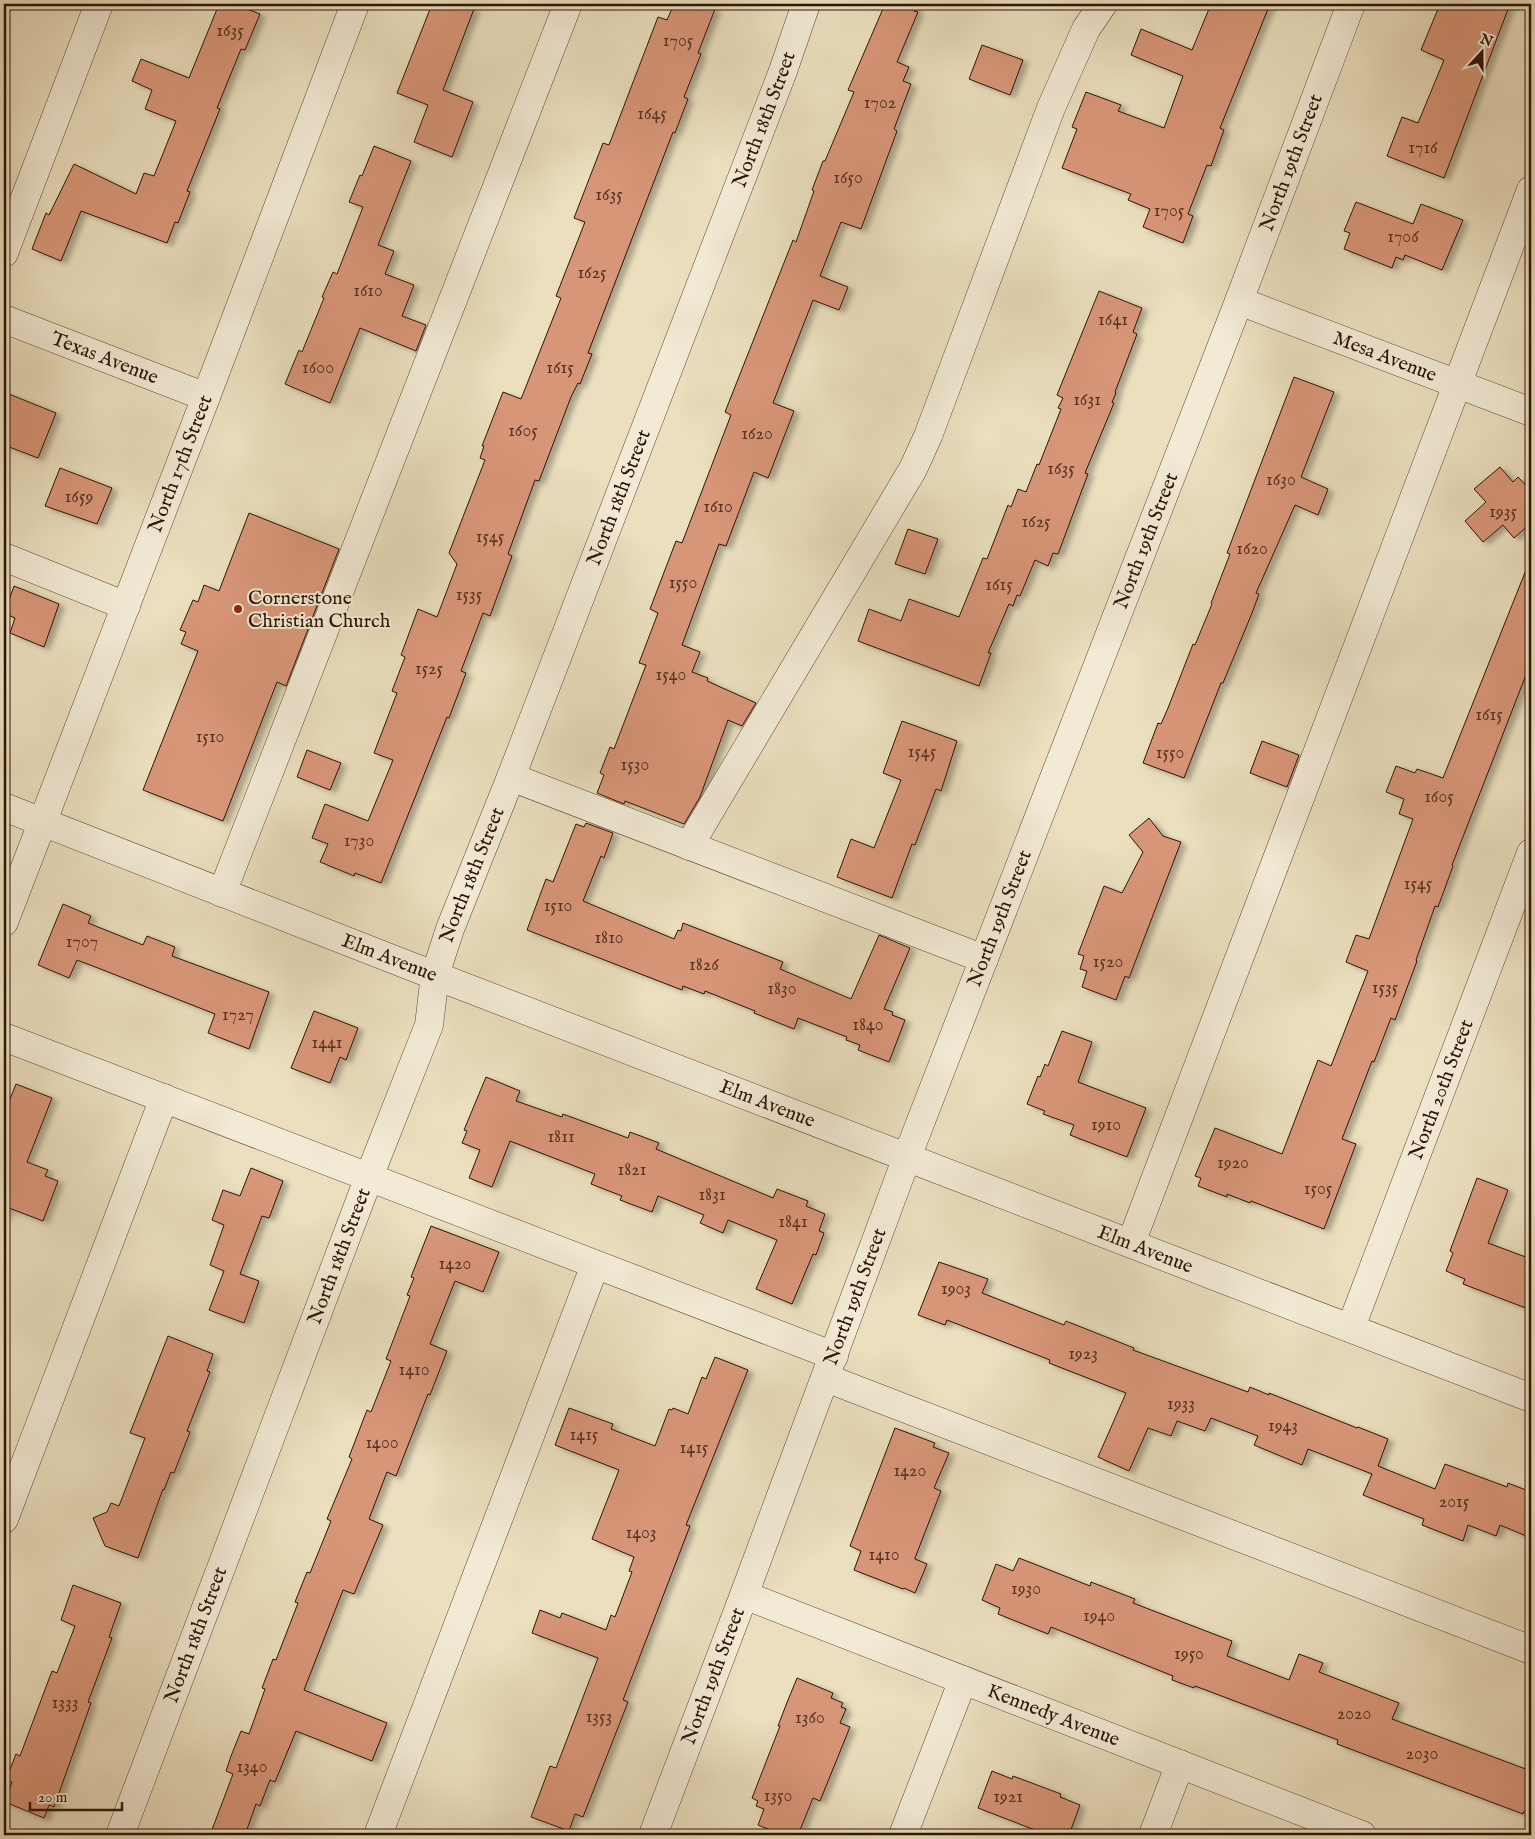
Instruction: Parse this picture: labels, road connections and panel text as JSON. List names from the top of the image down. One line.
{"streets":{"street":["North 18th Street","North 19th Street","Mesa Avenue","Texas Avenue","North 17th Street","Elm Avenue","North 20th Street","Kennedy Avenue"]},"crossings":[["North 18th Street","Elm Avenue"],["North 19th Street","Mesa Avenue"],["North 19th Street","Elm Avenue"],["North 19th Street","Kennedy Avenue"],["Texas Avenue","North 17th Street"],["North 17th Street","Elm Avenue"],["Elm Avenue","North 20th Street"]],"places":["Cornerstone Christian Church"],"house_numbers":["1635","1705","1702","1645","1716","1650","1635","1705","1706","1625","1610","1641","1600","1615","1631","1605","1620","1635","1630","1659","1610","1935","1625","1545","1620","1550","1615","1535","1525","1540","1615","1510","1545","1550","1530","1605","1730","1545","1510","1810","1707","1520","1826","1535","1830","1727","1840","1441","1910","1811","1920","1821","1505","1831","1841","1420","1903","1923","1410","1933","1943","1415","1400","1415","1420","2015","1403","1410","1930","1940","1950","1333","2020","1353","1360","2030","1340","1350","1921"],"scale_bar":"20 m","north":"top"}
